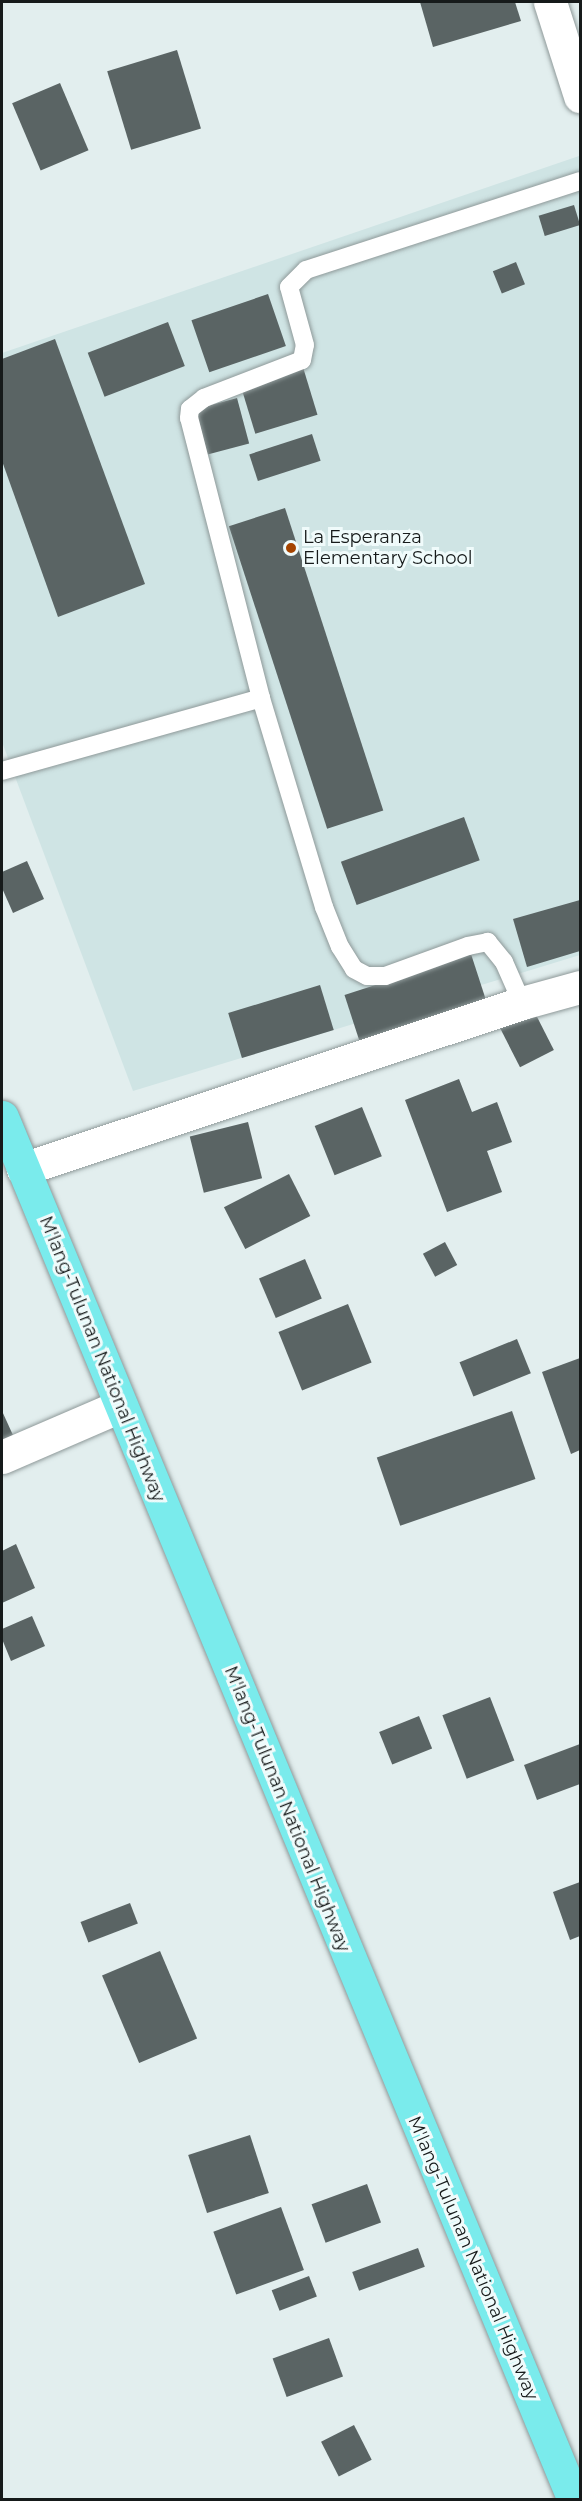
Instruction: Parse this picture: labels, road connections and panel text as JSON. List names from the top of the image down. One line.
{"streets":{"highway":["M'lang-Tulunan National Highway"]},"places":["La Esperanza Elementary School"]}
